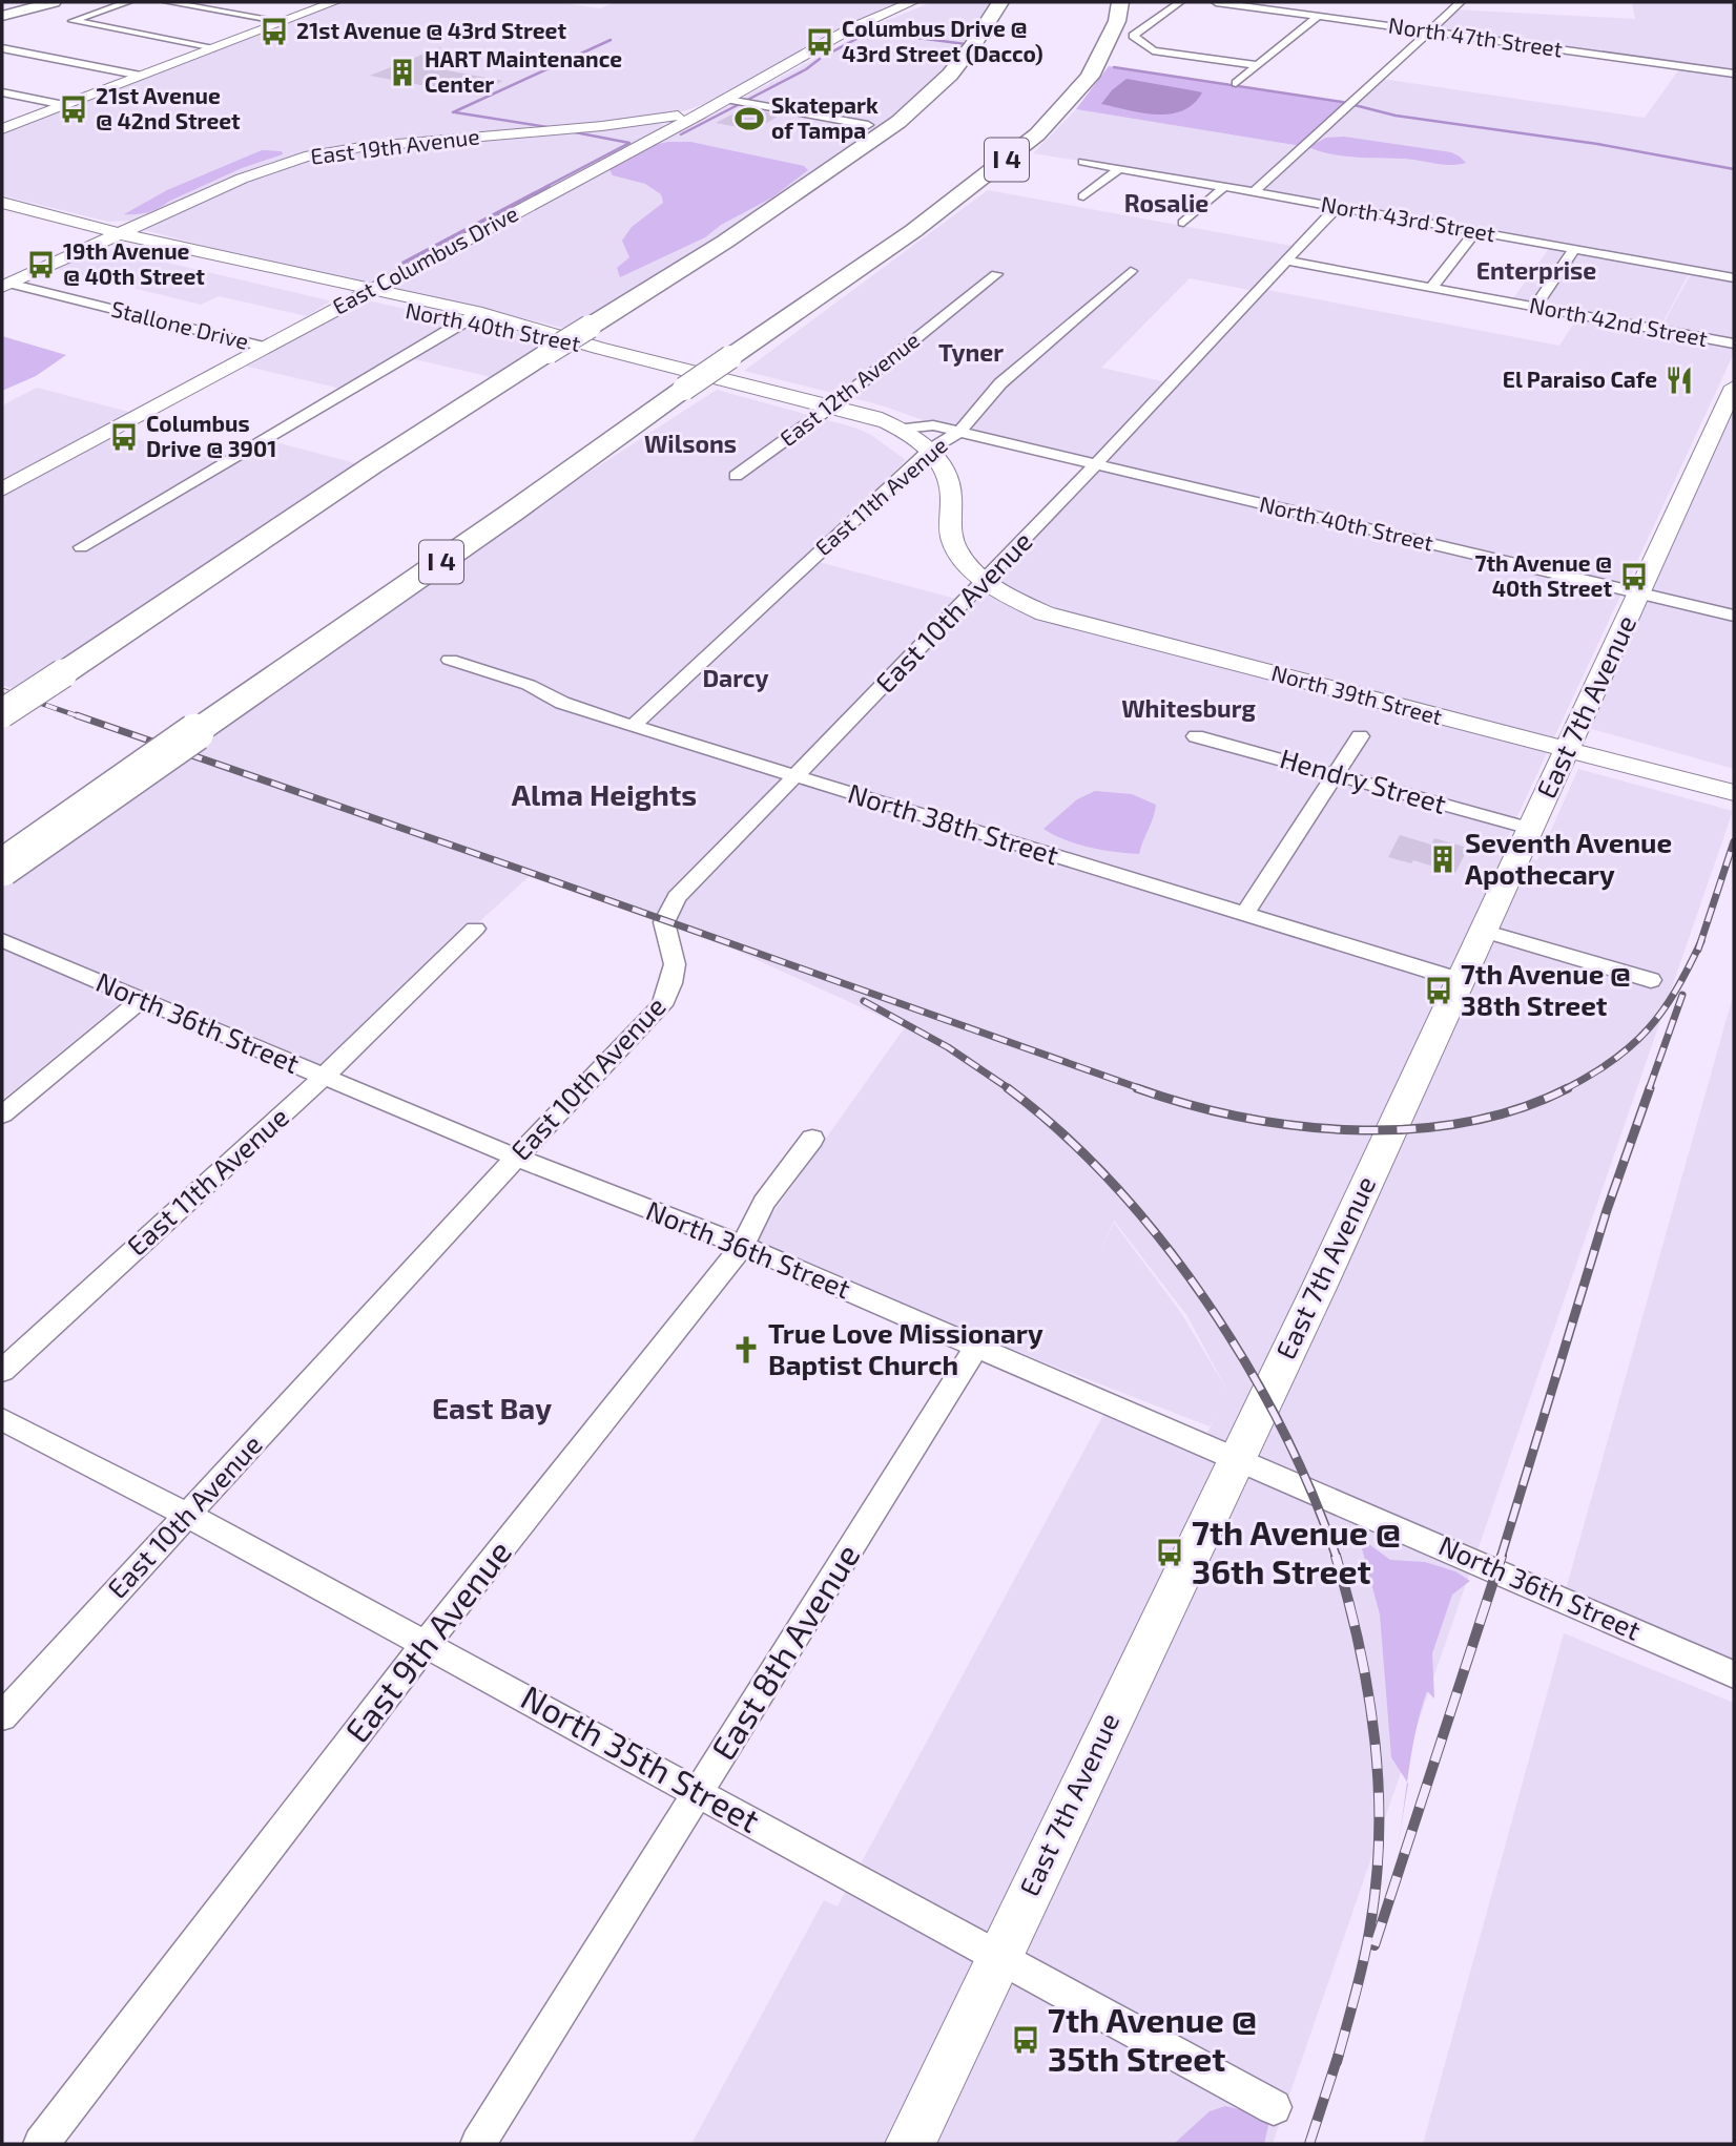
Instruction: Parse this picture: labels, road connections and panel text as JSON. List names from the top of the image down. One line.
{"streets":{"highway":["I 4"],"main road":["East 19th Avenue","East Columbus Drive","North 40th Street","North 39th Street","East 7th Avenue"],"street":["North 47th Street","North 43rd Street","North 42nd Street","Stallone Drive","East 12th Avenue","East 11th Avenue","East 10th Avenue","Hendry Street","North 38th Street","North 36th Street","East 9th Avenue","East 8th Avenue","North 35th Street"]},"crossings":[["East 19th Avenue","East Columbus Drive"],["East 19th Avenue","Stallone Drive"],["East 19th Avenue","North 40th Street"],["North 43rd Street","East 10th Avenue"],["East Columbus Drive","Stallone Drive"],["East Columbus Drive","North 40th Street"],["North 42nd Street","East 10th Avenue"],["North 40th Street","East 12th Avenue"],["North 40th Street","East 11th Avenue"],["North 40th Street","East 10th Avenue"],["North 40th Street","North 39th Street"],["North 40th Street","East 7th Avenue"],["East 11th Avenue","North 38th Street"],["East 11th Avenue","North 36th Street"],["East 10th Avenue","North 39th Street"],["East 10th Avenue","North 38th Street"],["East 10th Avenue","North 36th Street"],["East 10th Avenue","North 35th Street"],["North 39th Street","East 7th Avenue"],["East 7th Avenue","Hendry Street"],["East 7th Avenue","North 38th Street"],["East 7th Avenue","North 36th Street"],["East 7th Avenue","North 35th Street"],["North 36th Street","East 9th Avenue"],["North 36th Street","East 8th Avenue"],["East 9th Avenue","North 35th Street"],["East 8th Avenue","North 35th Street"]],"districts":["Rosalie","Enterprise","Tyner","Wilsons","Darcy","Whitesburg","Alma Heights","East Bay"],"places":{"bus stop":["21st Avenue @ 43rd Street","Columbus Drive @ 43rd Street (Dacco)","21st Avenue @ 42nd Street","19th Avenue @ 40th Street","Columbus Drive @ 3901","7th Avenue @ 40th Street","7th Avenue @ 38th Street","7th Avenue @ 36th Street","7th Avenue @ 35th Street"],"building":["HART Maintenance Center","Seventh Avenue Apothecary"],"sports":["Skatepark of Tampa"],"restaurant":["El Paraiso Cafe"],"church":["True Love Missionary Baptist Church"]}}
